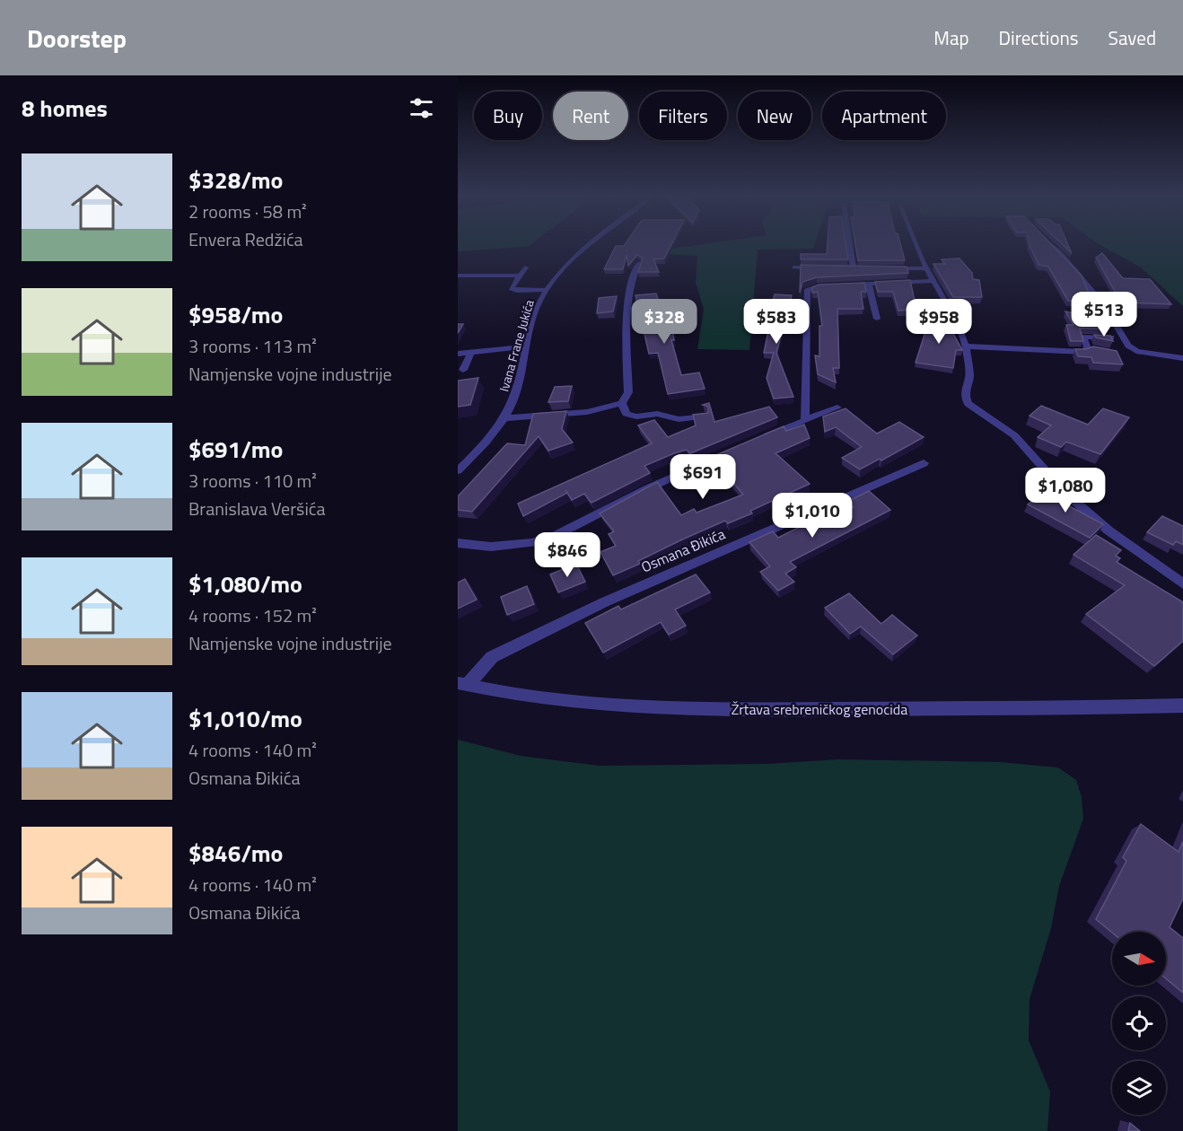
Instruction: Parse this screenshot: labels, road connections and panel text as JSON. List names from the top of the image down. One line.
{"streets":{"street":["Ivana Frane Jukića","Osmana Đikića","Žrtava srebreničkog genocida"]},"crossings":[["Osmana Đikića","Žrtava srebreničkog genocida"]],"north":"right","page":{"header":"Doorstep","nav":["Map","Directions","Saved"],"heading":"8 homes","chip":["Buy","Rent","Filters","New","Apartment"],"list":[{"name":"$328/mo","note":"2 rooms · 58 m² · Envera Redžića"},{"name":"$958/mo","note":"3 rooms · 113 m² · Namjenske vojne industrije"},{"name":"$691/mo","note":"3 rooms · 110 m² · Branislava Veršića"},{"name":"$1,080/mo","note":"4 rooms · 152 m² · Namjenske vojne industrije"},{"name":"$1,010/mo","note":"4 rooms · 140 m² · Osmana Đikića"},{"name":"$846/mo","note":"4 rooms · 140 m² · Osmana Đikića"}],"price":["$513","$328","$583","$958","$691","$1,080","$1,010","$846"]}}
